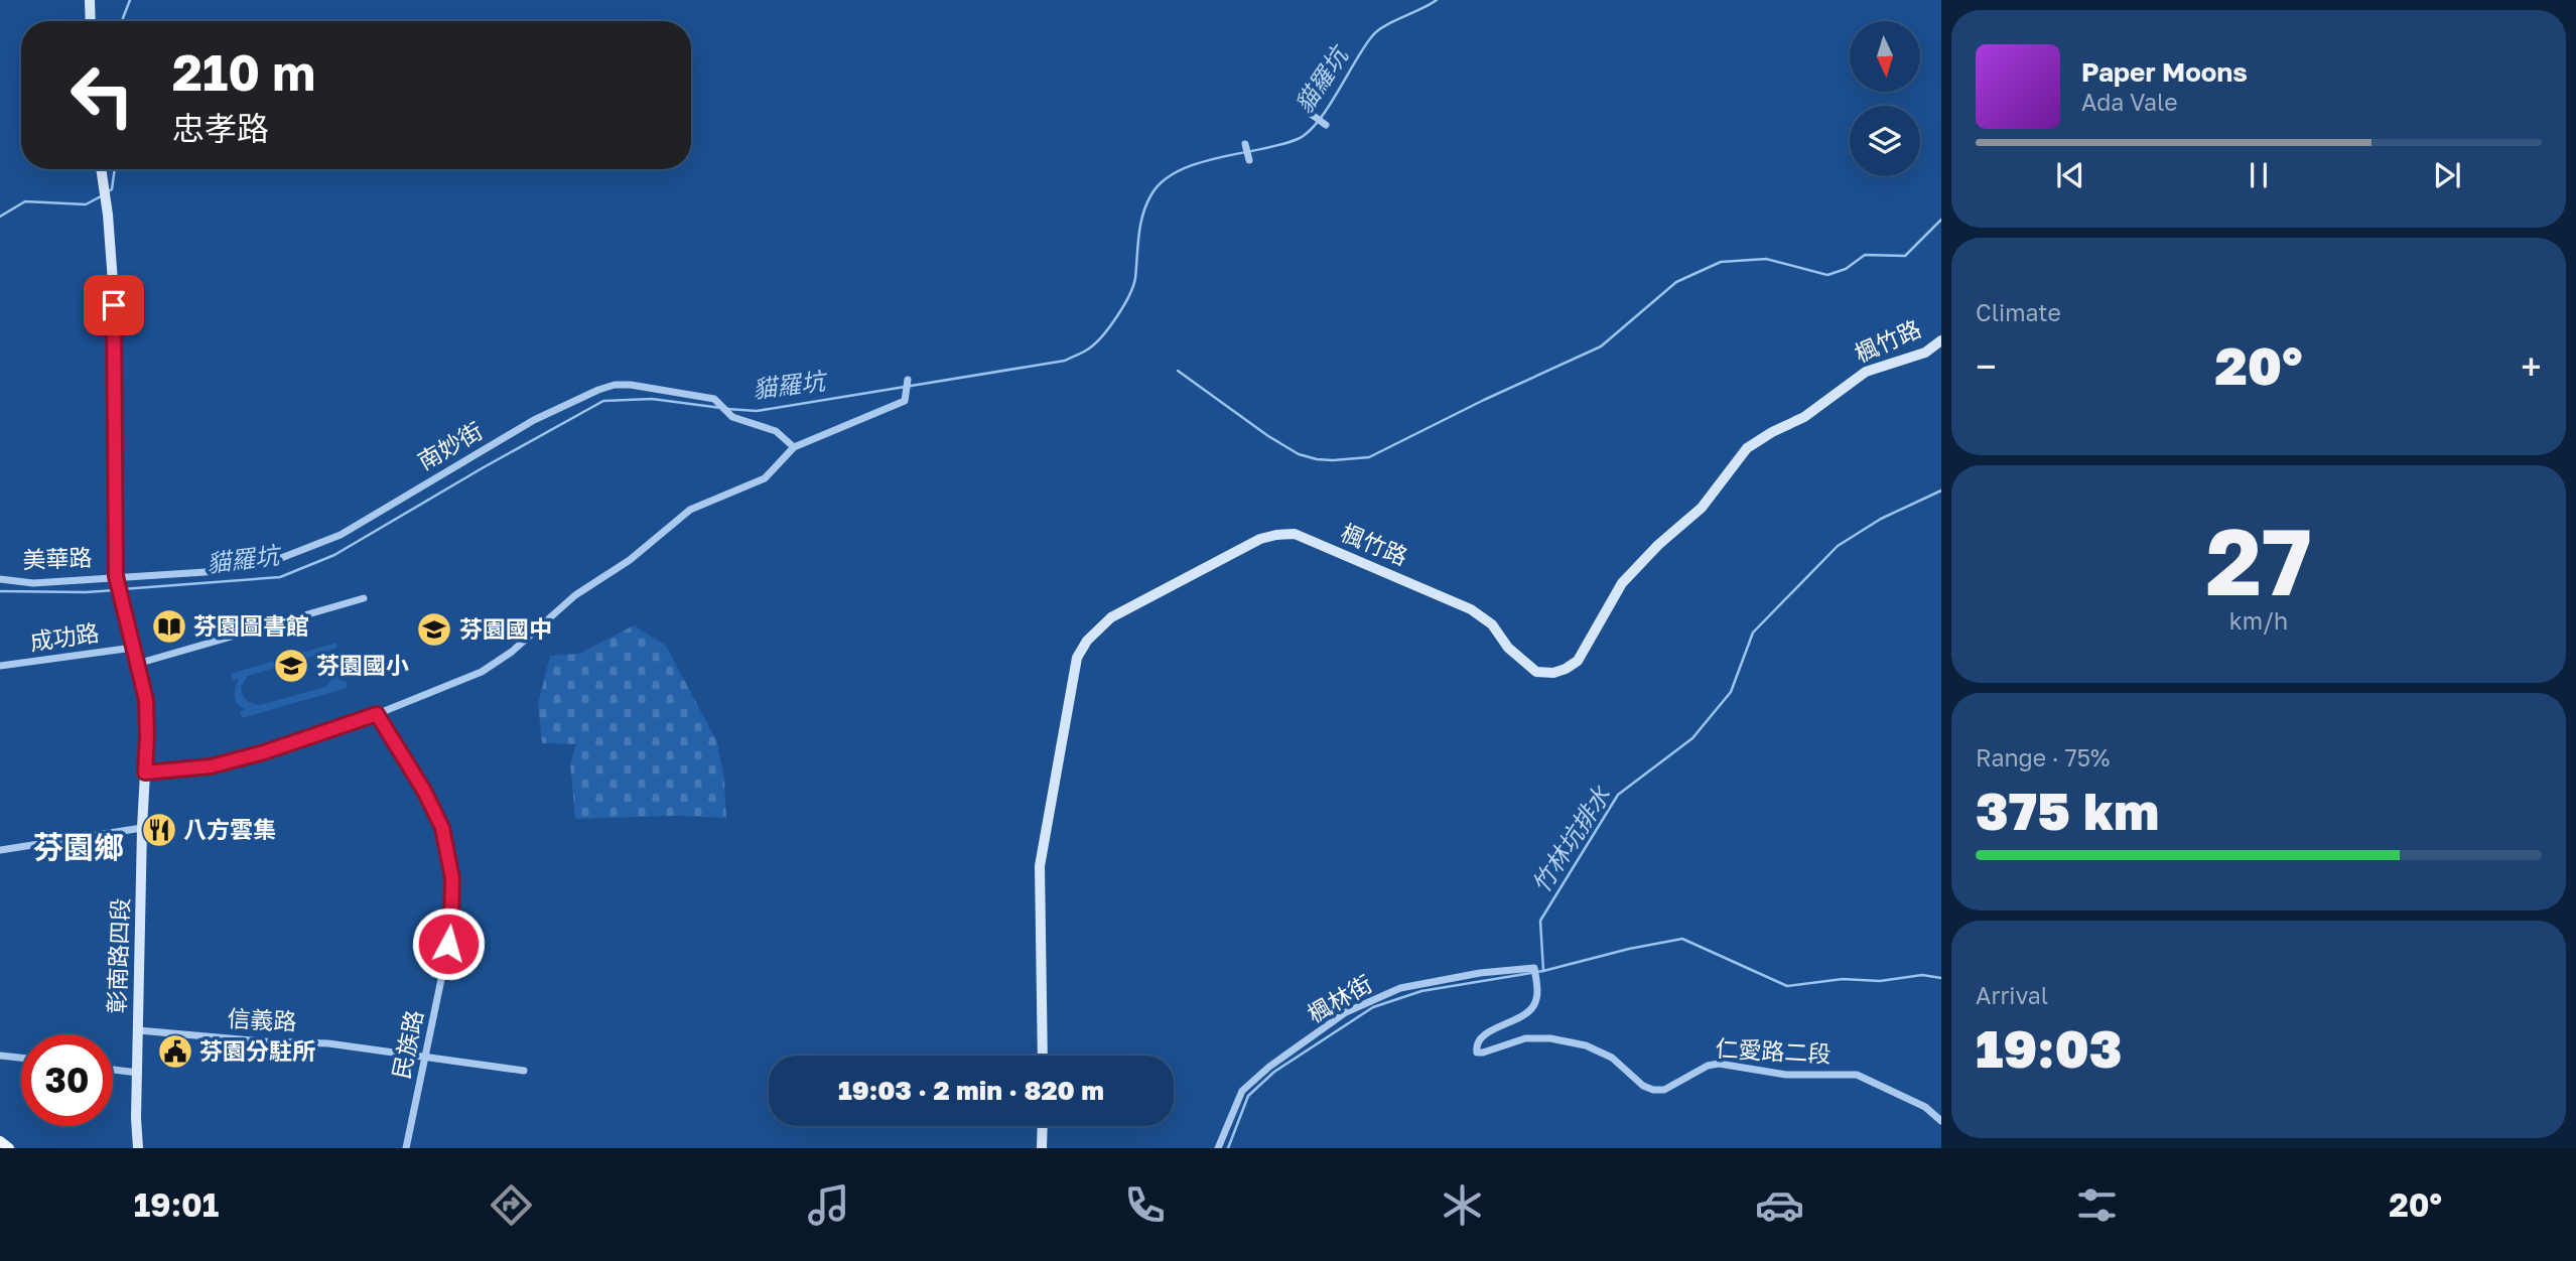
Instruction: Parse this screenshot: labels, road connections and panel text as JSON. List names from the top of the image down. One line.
{"streets":{"street":["楓竹路","南妙街","美華路","成功路","彰南路四段","楓林街","信義路","民族路","仁愛路二段"]},"crossings":[["南妙街","美華路"],["南妙街","彰南路四段"],["美華路","彰南路四段"],["成功路","彰南路四段"],["彰南路四段","信義路"],["楓林街","仁愛路二段"],["信義路","民族路"]],"districts":["芬園鄉"],"water":["貓羅坑","竹林坑排水"],"places":{"library":["芬園圖書館"],"school or university":["芬園國中","芬園國小"],"restaurant":["八方雲集"],"public building":["芬園分駐所"]},"north":"bottom","page":{"turn":["210 m","忠孝路"],"song":["Paper Moons","Ada Vale"],"tile":["Climate",["27","km/h"],["Range · 75%","375 km"],["Arrival","19:03"]],"heat":["−","20°","+"],"limit":"30","trip":"19:03 · 2 min · 820 m","tabs":["19:01","20°"]}}
